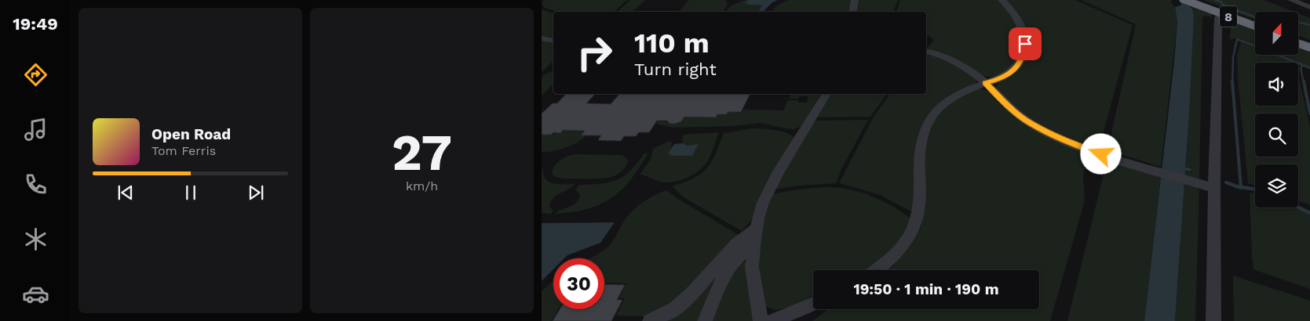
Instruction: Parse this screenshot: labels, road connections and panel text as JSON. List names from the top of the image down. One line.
{"streets":{"highway":["8"]},"north":"top","page":{"tabs":"19:49","tile":["27","km/h"],"turn":["110 m","Turn right"],"song":["Open Road","Tom Ferris"],"limit":"30","trip":"19:50 · 1 min · 190 m"}}
